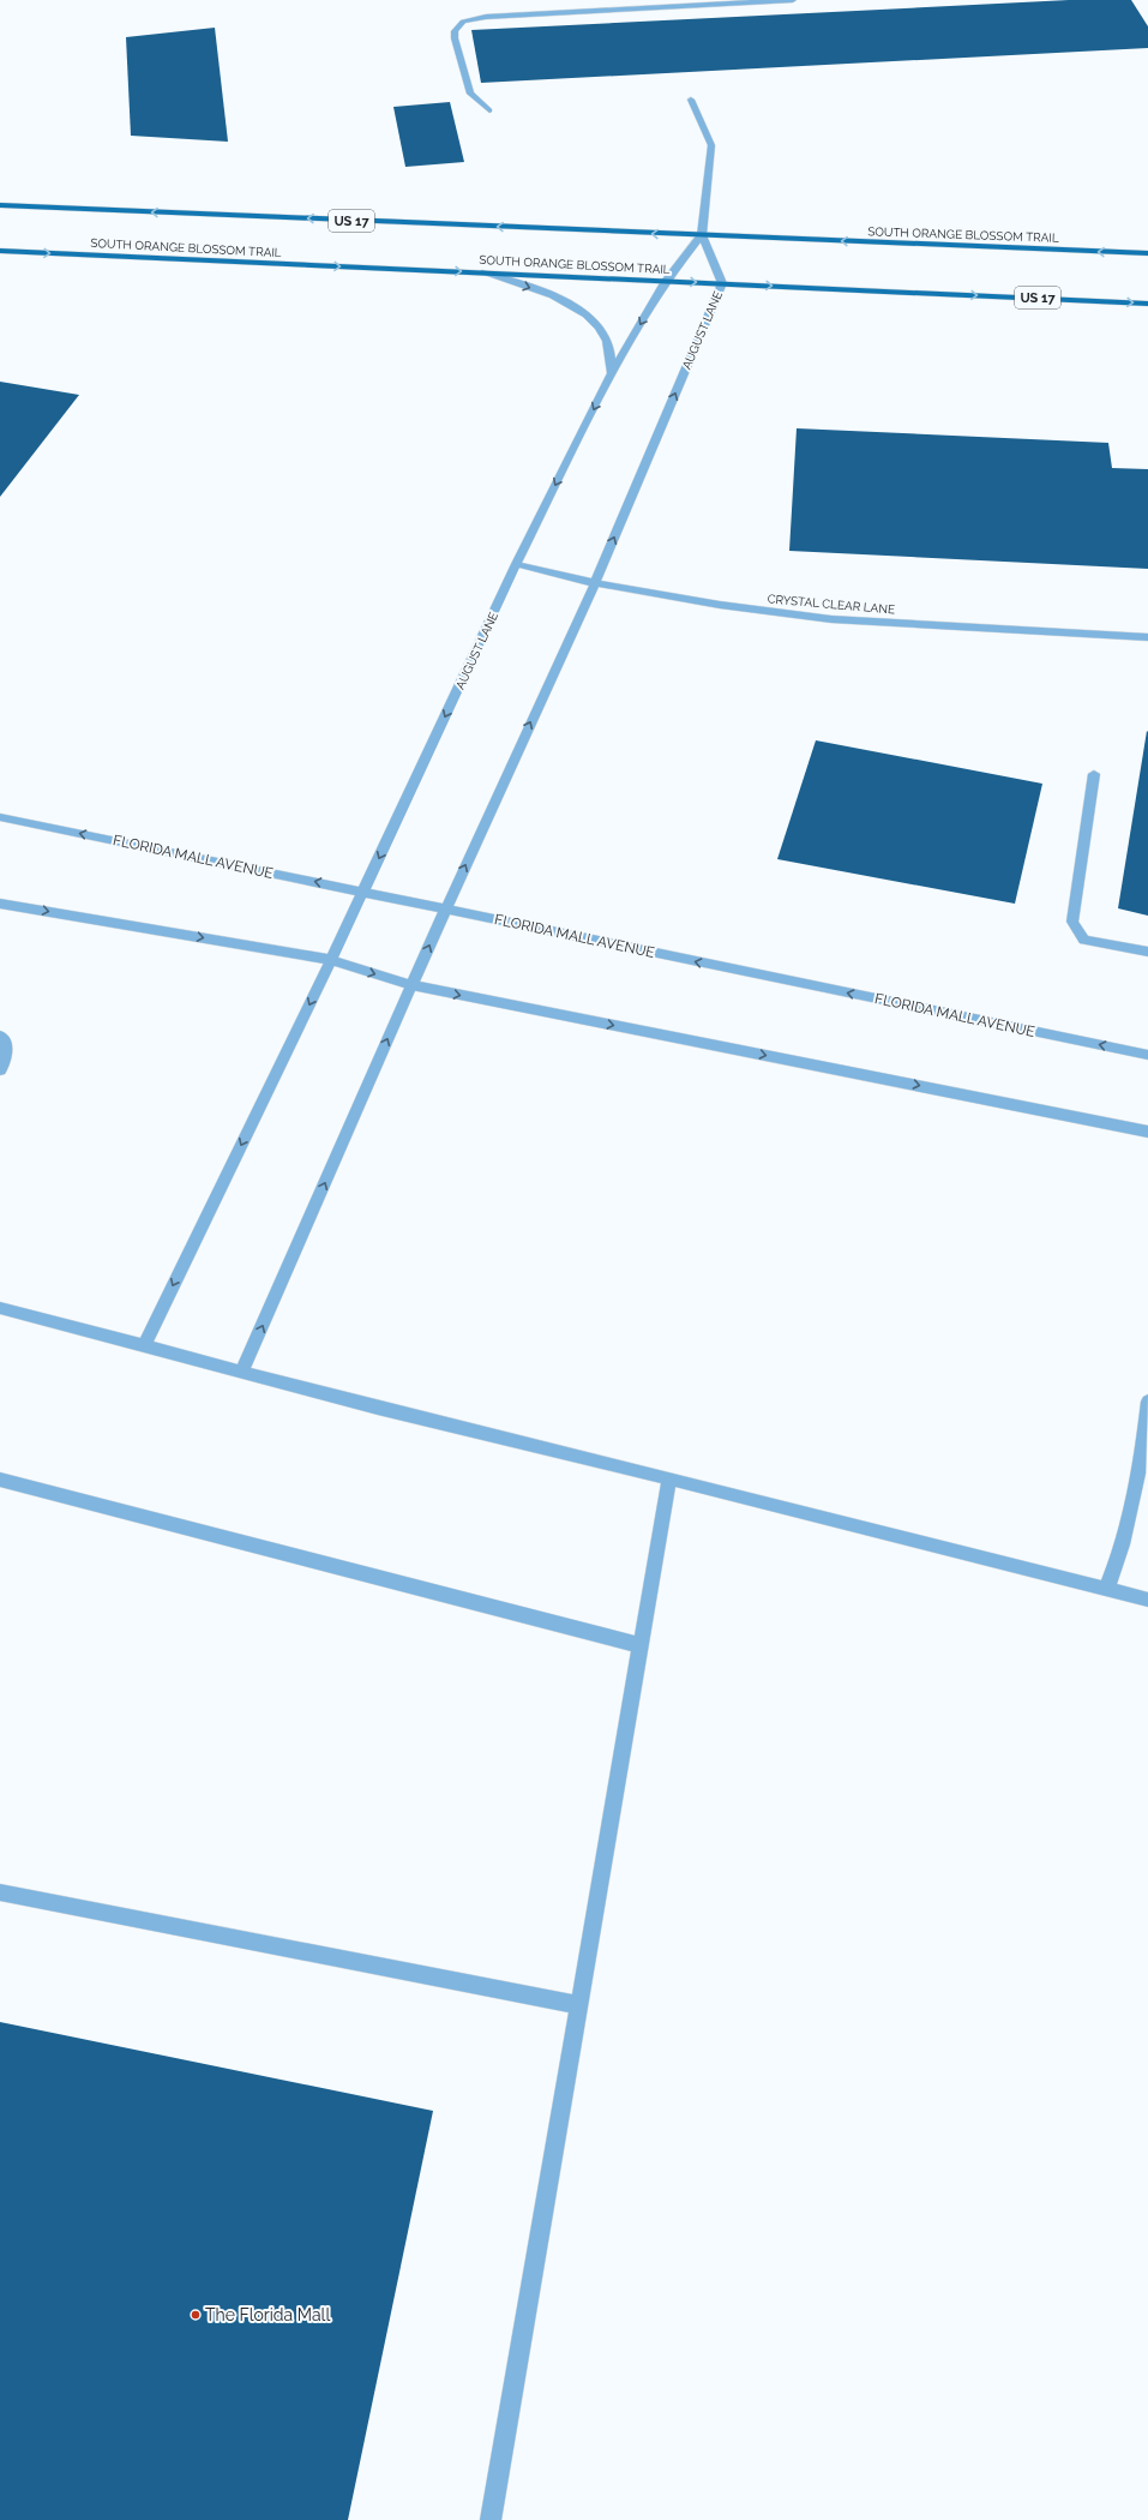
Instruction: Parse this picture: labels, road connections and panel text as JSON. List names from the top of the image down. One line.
{"streets":{"main road":["US 17","SOUTH ORANGE BLOSSOM TRAIL"],"street":["AUGUST LANE","CRYSTAL CLEAR LANE","FLORIDA MALL AVENUE"]},"crossings":[["SOUTH ORANGE BLOSSOM TRAIL","AUGUST LANE"],["AUGUST LANE","CRYSTAL CLEAR LANE"],["AUGUST LANE","FLORIDA MALL AVENUE"]],"places":["The Florida Mall"]}
